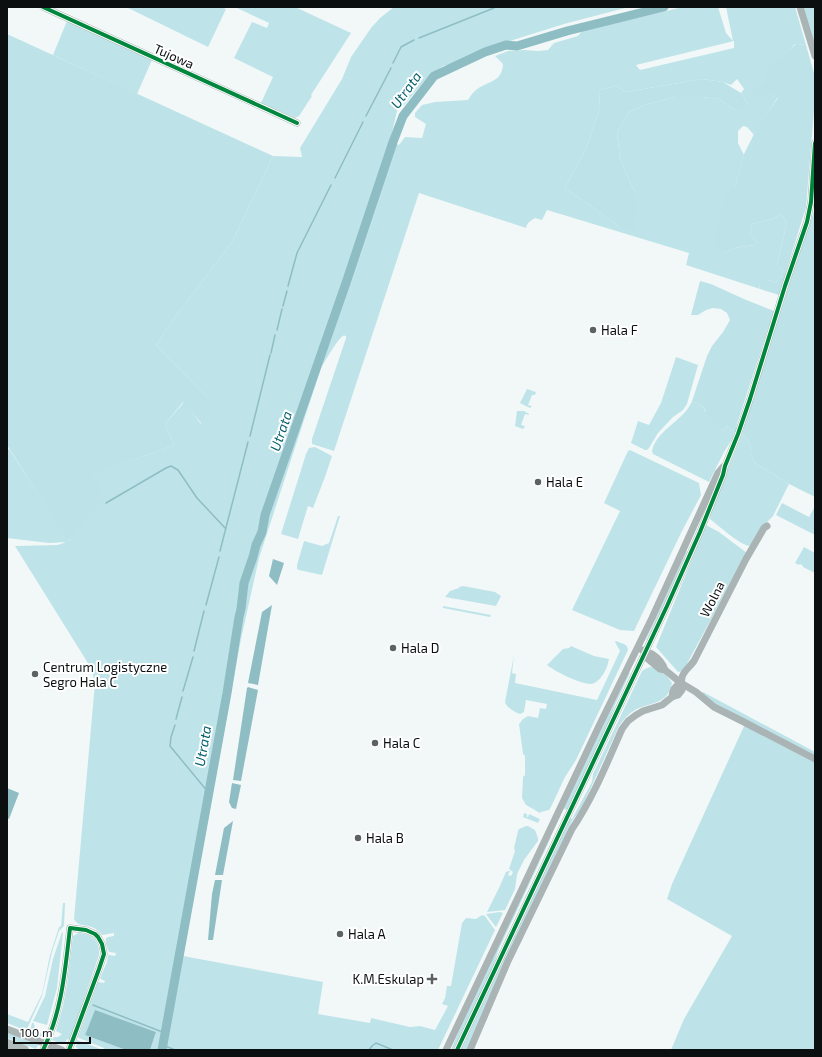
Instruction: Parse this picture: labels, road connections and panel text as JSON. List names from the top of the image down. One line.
{"streets":{"street":["Tujowa","Wolna"]},"water":["Utrata"],"places":{"other":["Hala F","Hala E","Hala D","Centrum Logistyczne Segro Hala C","Hala C","Hala B","Hala A"],"health":["K.M.Eskulap"]},"scale_bar":"100 m"}
